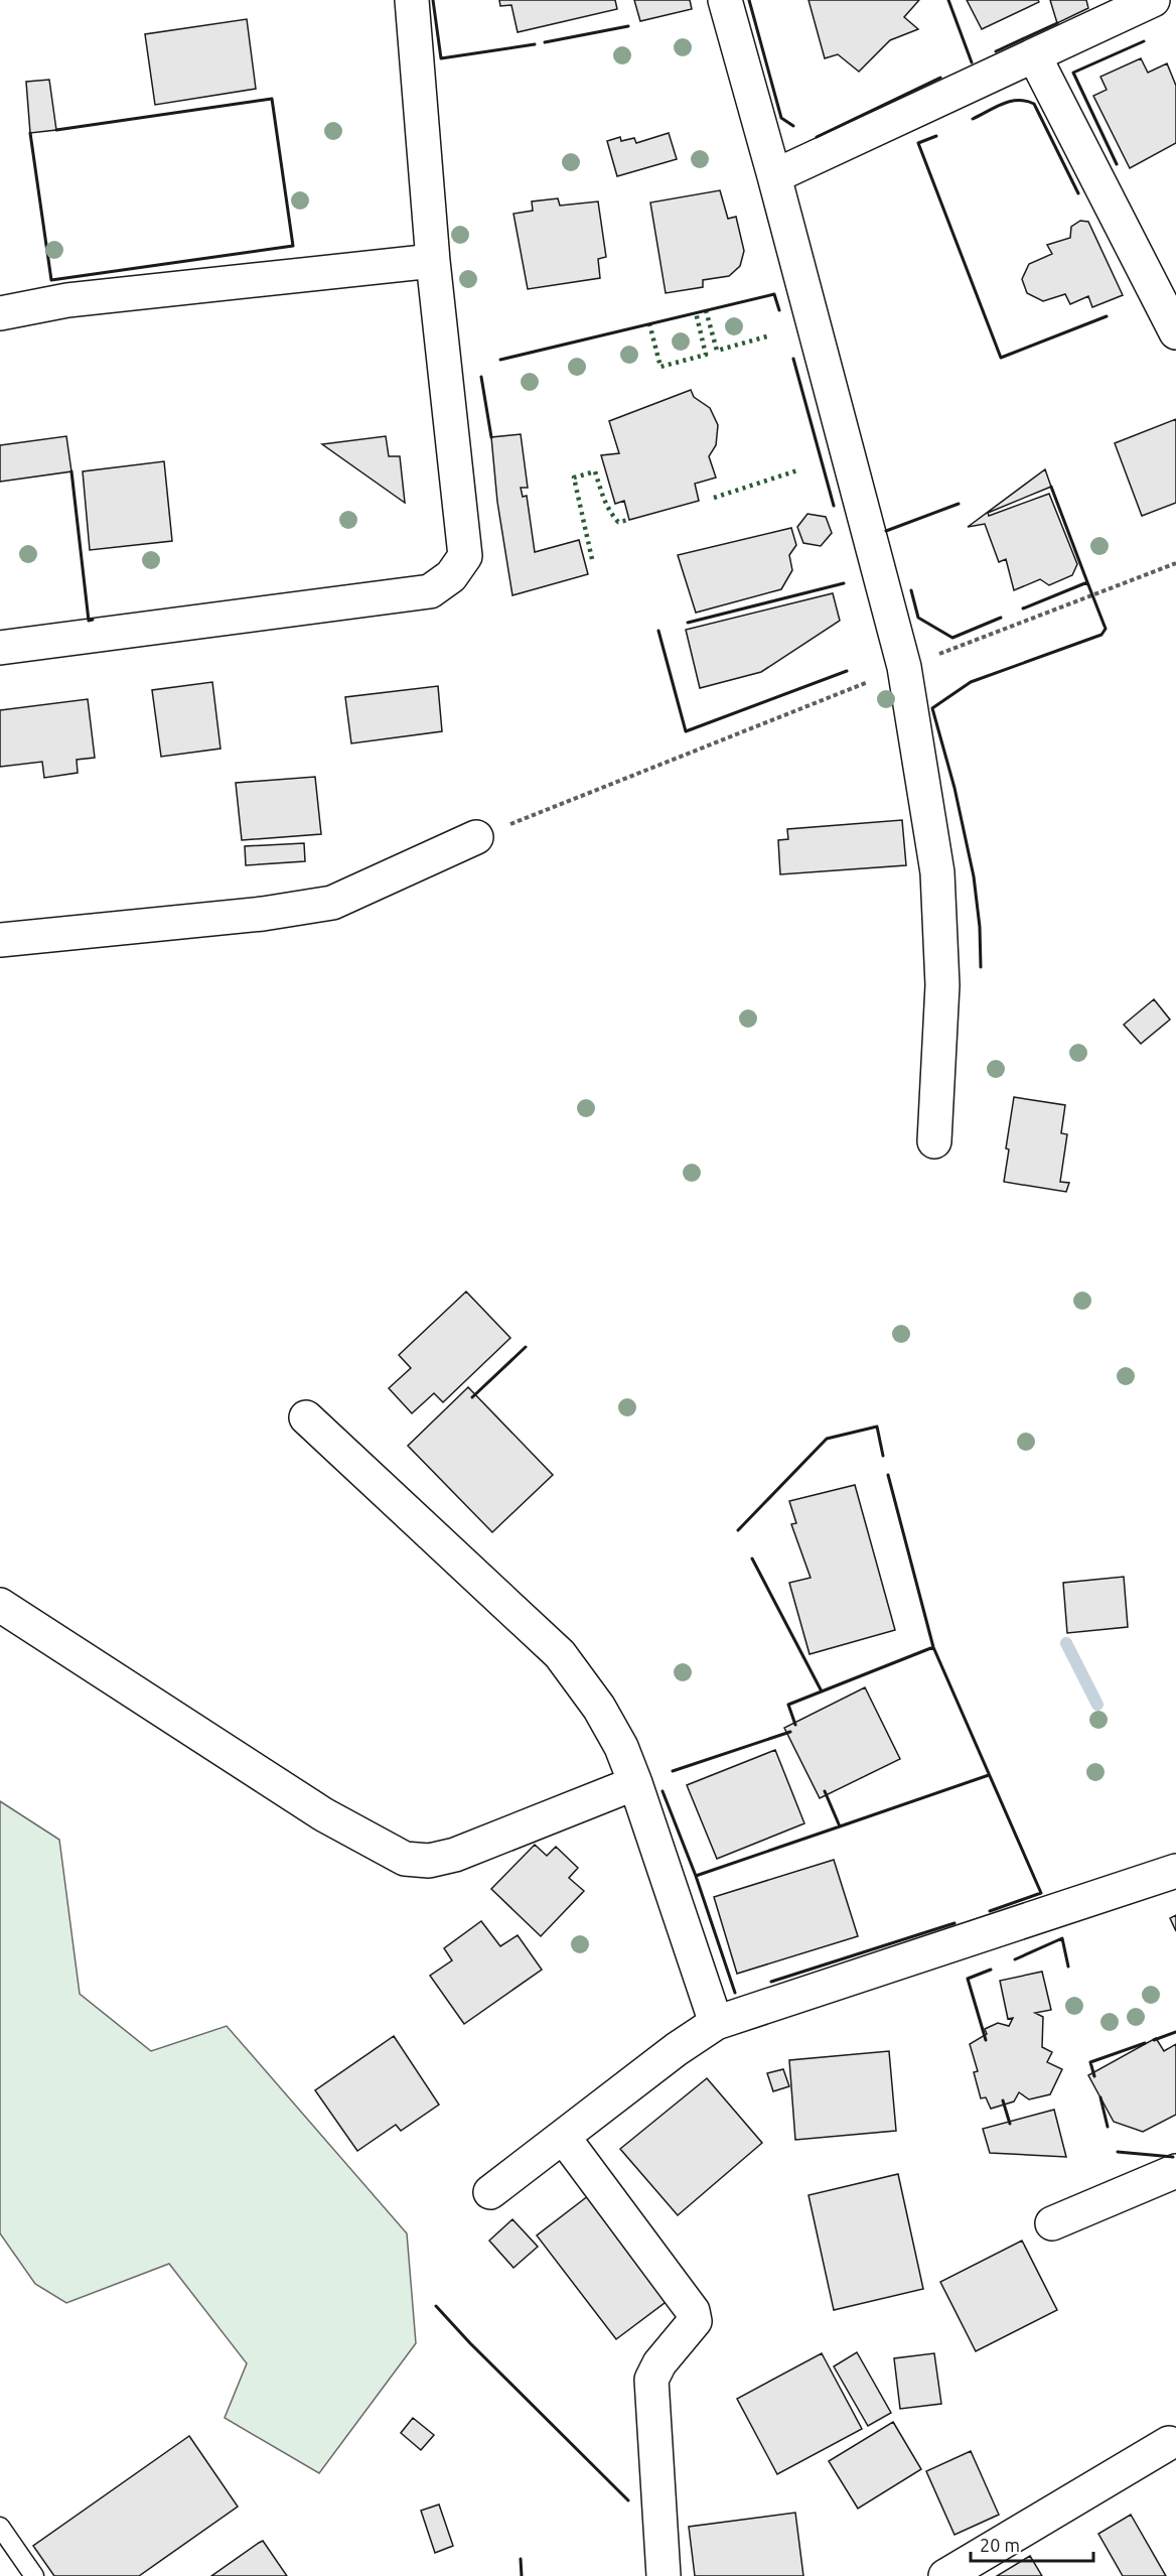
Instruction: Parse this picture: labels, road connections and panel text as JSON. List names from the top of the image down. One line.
{"scale_bar":"20 m"}
